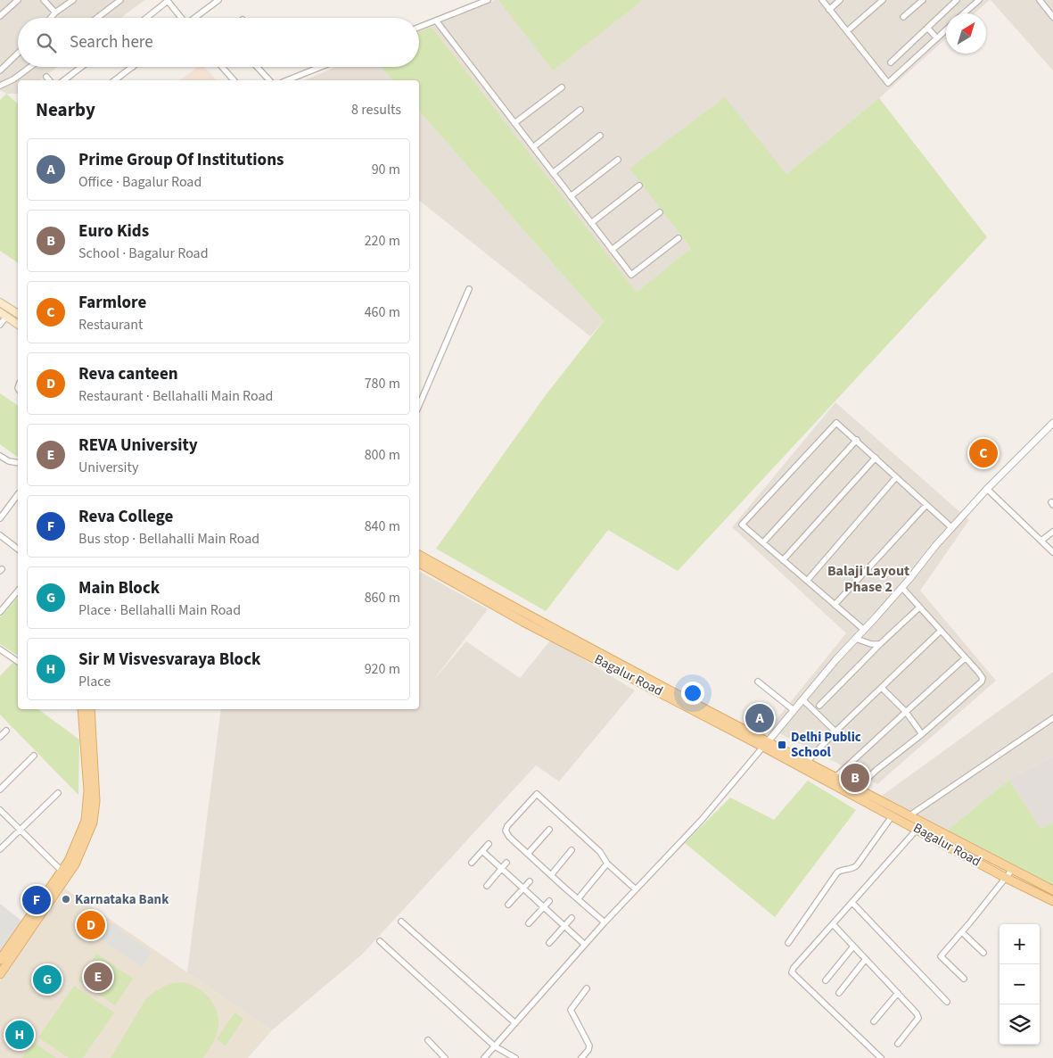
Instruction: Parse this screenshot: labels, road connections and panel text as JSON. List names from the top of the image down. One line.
{"streets":{"main road":["Bagalur Road"]},"districts":["Balaji Layout Phase 2"],"places":{"transit":["Delhi Public School"],"other":["Karnataka Bank"]},"north":"top right","page":{"search":"Search here","heading":["Nearby","8 results"],"list":[{"mark":"A","name":"Prime Group Of Institutions","note":"Office · Bagalur Road","value":"90 m"},{"mark":"B","name":"Euro Kids","note":"School · Bagalur Road","value":"220 m"},{"mark":"C","name":"Farmlore","note":"Restaurant","value":"460 m"},{"mark":"D","name":"Reva canteen","note":"Restaurant · Bellahalli Main Road","value":"780 m"},{"mark":"E","name":"REVA University","note":"University","value":"800 m"},{"mark":"F","name":"Reva College","note":"Bus stop · Bellahalli Main Road","value":"840 m"},{"mark":"G","name":"Main Block","note":"Place · Bellahalli Main Road","value":"860 m"},{"mark":"H","name":"Sir M Visvesvaraya Block","note":"Place","value":"920 m"}],"pins":["C","A","B","F","D","E","G","H"],"map_buttons":["+","−"]}}
